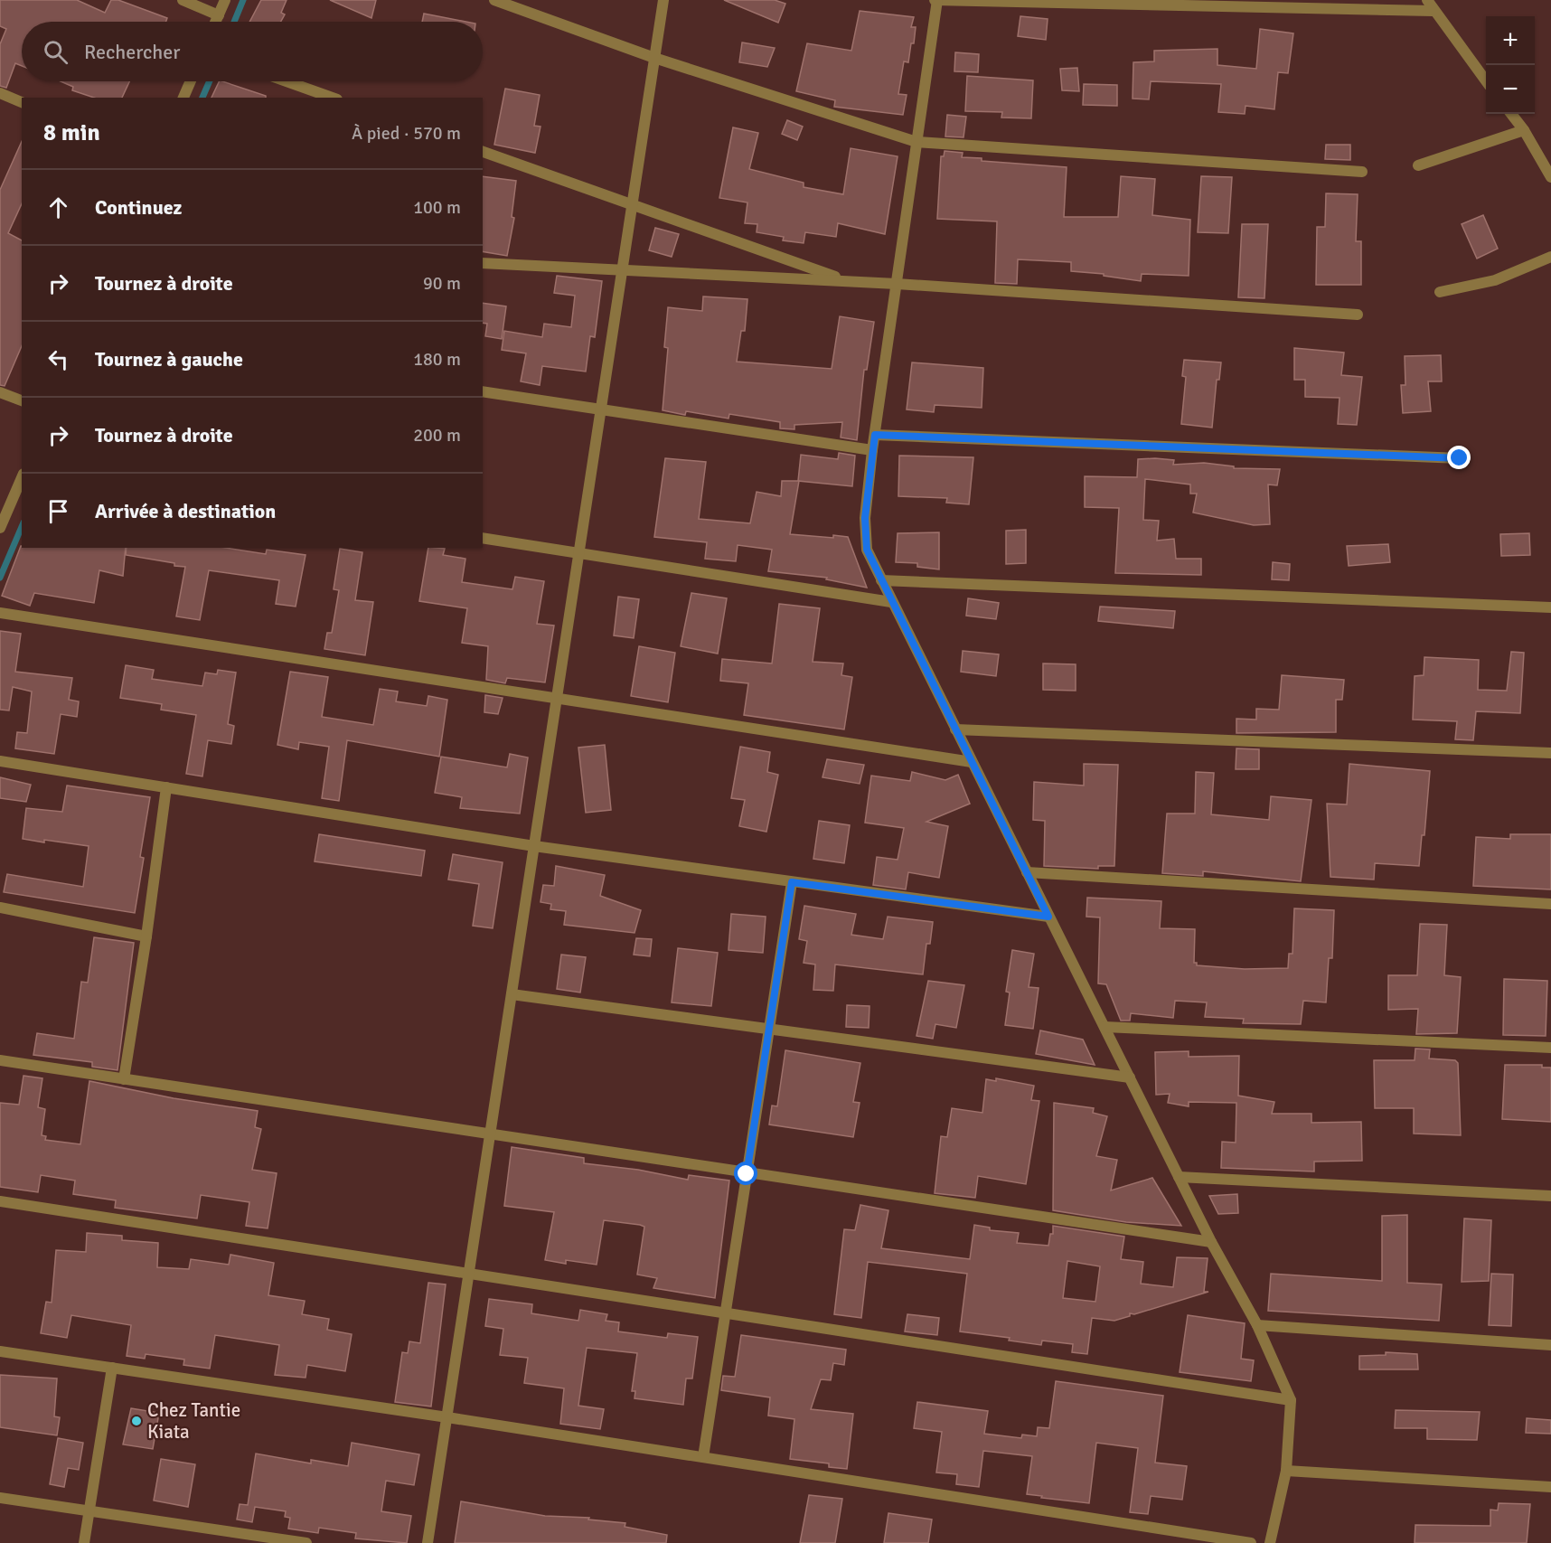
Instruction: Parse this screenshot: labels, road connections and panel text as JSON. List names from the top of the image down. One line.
{"places":["Chez Tantie Kiata"],"page":{"map_buttons":["+","−"],"search":"Rechercher","heading":["8 min","À pied · 570 m"],"list":[["Continuez","100 m"],["Tournez à droite","90 m"],["Tournez à gauche","180 m"],["Tournez à droite","200 m"],"Arrivée à destination"]}}
